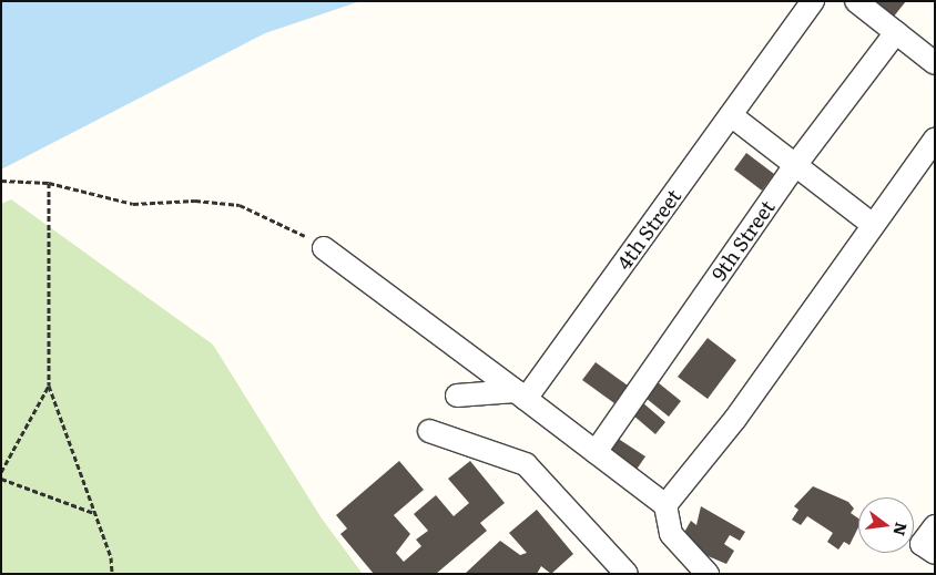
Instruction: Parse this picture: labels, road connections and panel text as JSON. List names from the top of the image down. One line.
{"streets":{"street":["4th Street","9th Street"]},"north":"right"}
